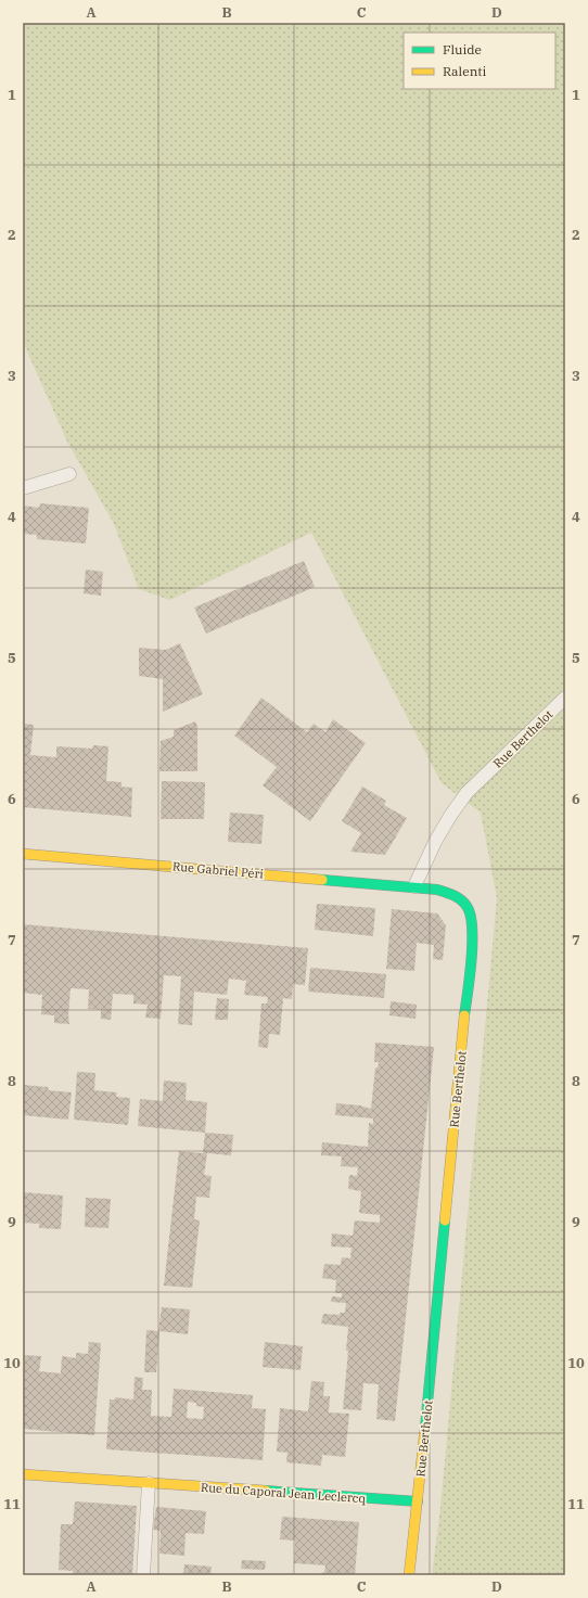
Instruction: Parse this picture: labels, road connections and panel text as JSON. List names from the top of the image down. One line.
{"streets":{"street":["Rue Berthelot","Rue Gabriel Péri","Rue du Caporal Jean Leclercq"]},"crossings":[["Rue Berthelot","Rue Gabriel Péri"],["Rue Berthelot","Rue du Caporal Jean Leclercq"]],"legend":["Fluide","Ralenti"],"grid":{"columns":["A","B","C","D"],"rows":["1","2","3","4","5","6","7","8","9","10","11"]}}
